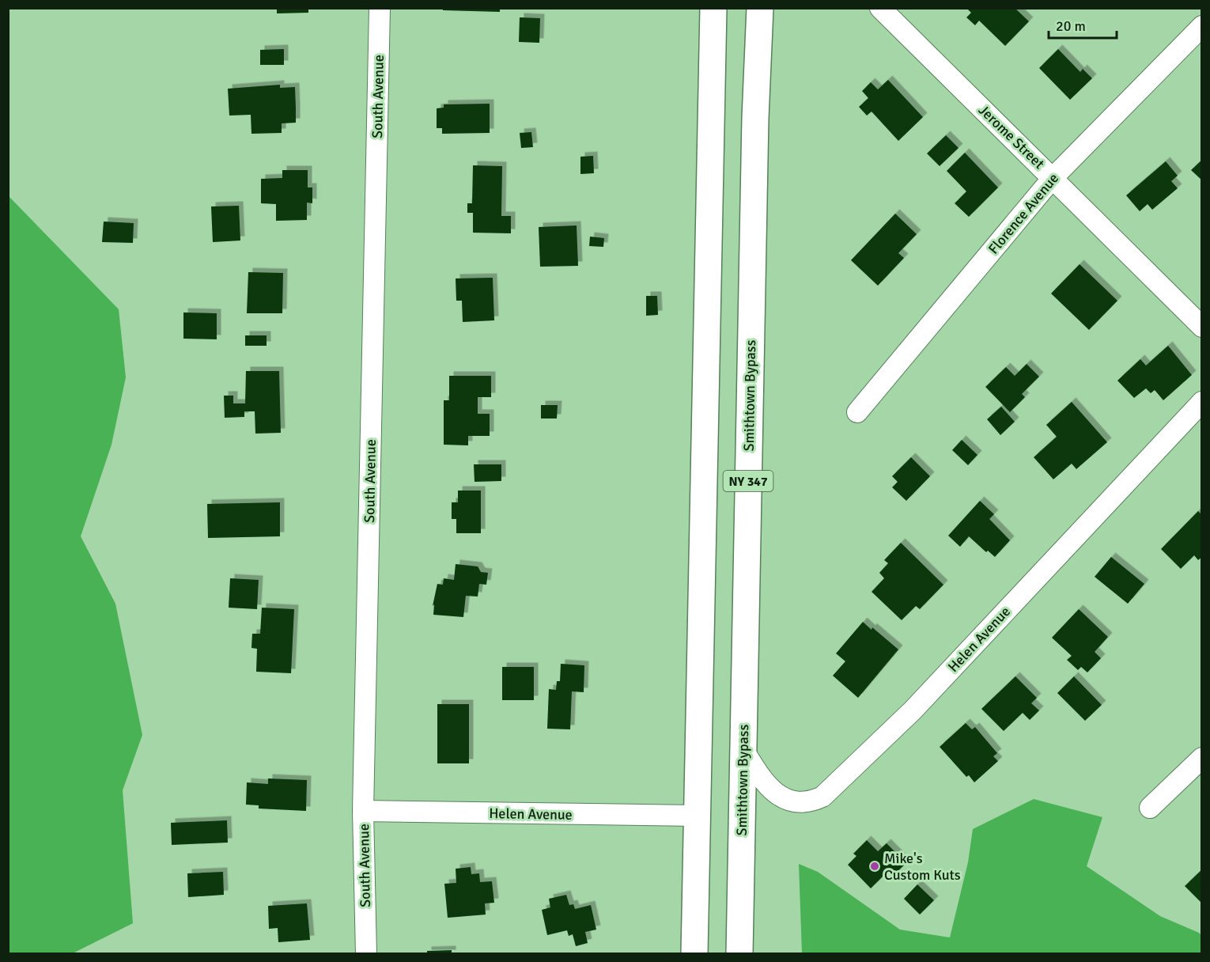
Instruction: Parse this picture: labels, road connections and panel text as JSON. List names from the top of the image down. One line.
{"streets":{"highway":["Smithtown Bypass","NY 347"],"street":["South Avenue","Jerome Street","Florence Avenue","Helen Avenue"]},"crossings":[["South Avenue","Helen Avenue"],["Jerome Street","Florence Avenue"],["Smithtown Bypass","Helen Avenue"],["NY 347","Helen Avenue"]],"places":["Mike's Custom Kuts"],"scale_bar":"20 m"}
